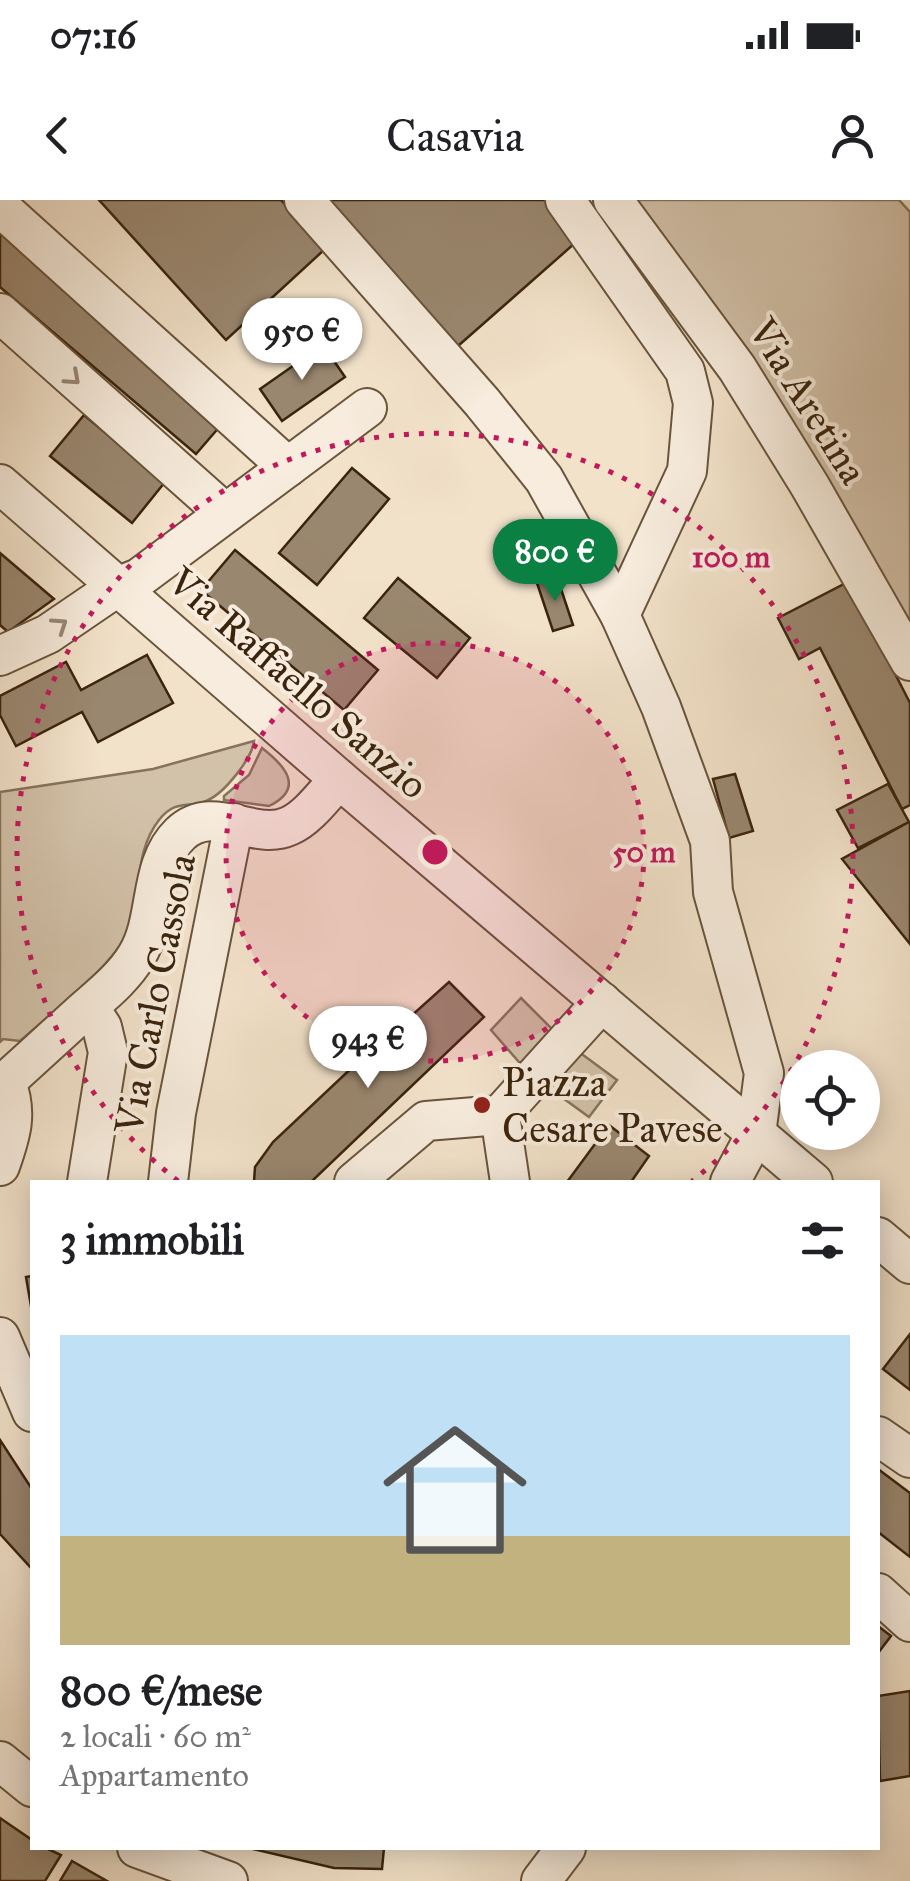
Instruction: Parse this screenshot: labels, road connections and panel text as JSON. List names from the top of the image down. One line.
{"streets":{"street":["Via Aretina","Via Raffaello Sanzio","Via Carlo Cassola"]},"crossings":[["Via Raffaello Sanzio","Via Carlo Cassola"]],"places":["Piazza Cesare Pavese"],"page":{"status":"07:16","header":"Casavia","price":["950 €","800 €","943 €"],"heading":"3 immobili","list":[{"name":"800 €/mese","note":"2 locali · 60 m² · Appartamento"}]},"rings":["100 m","50 m"]}
